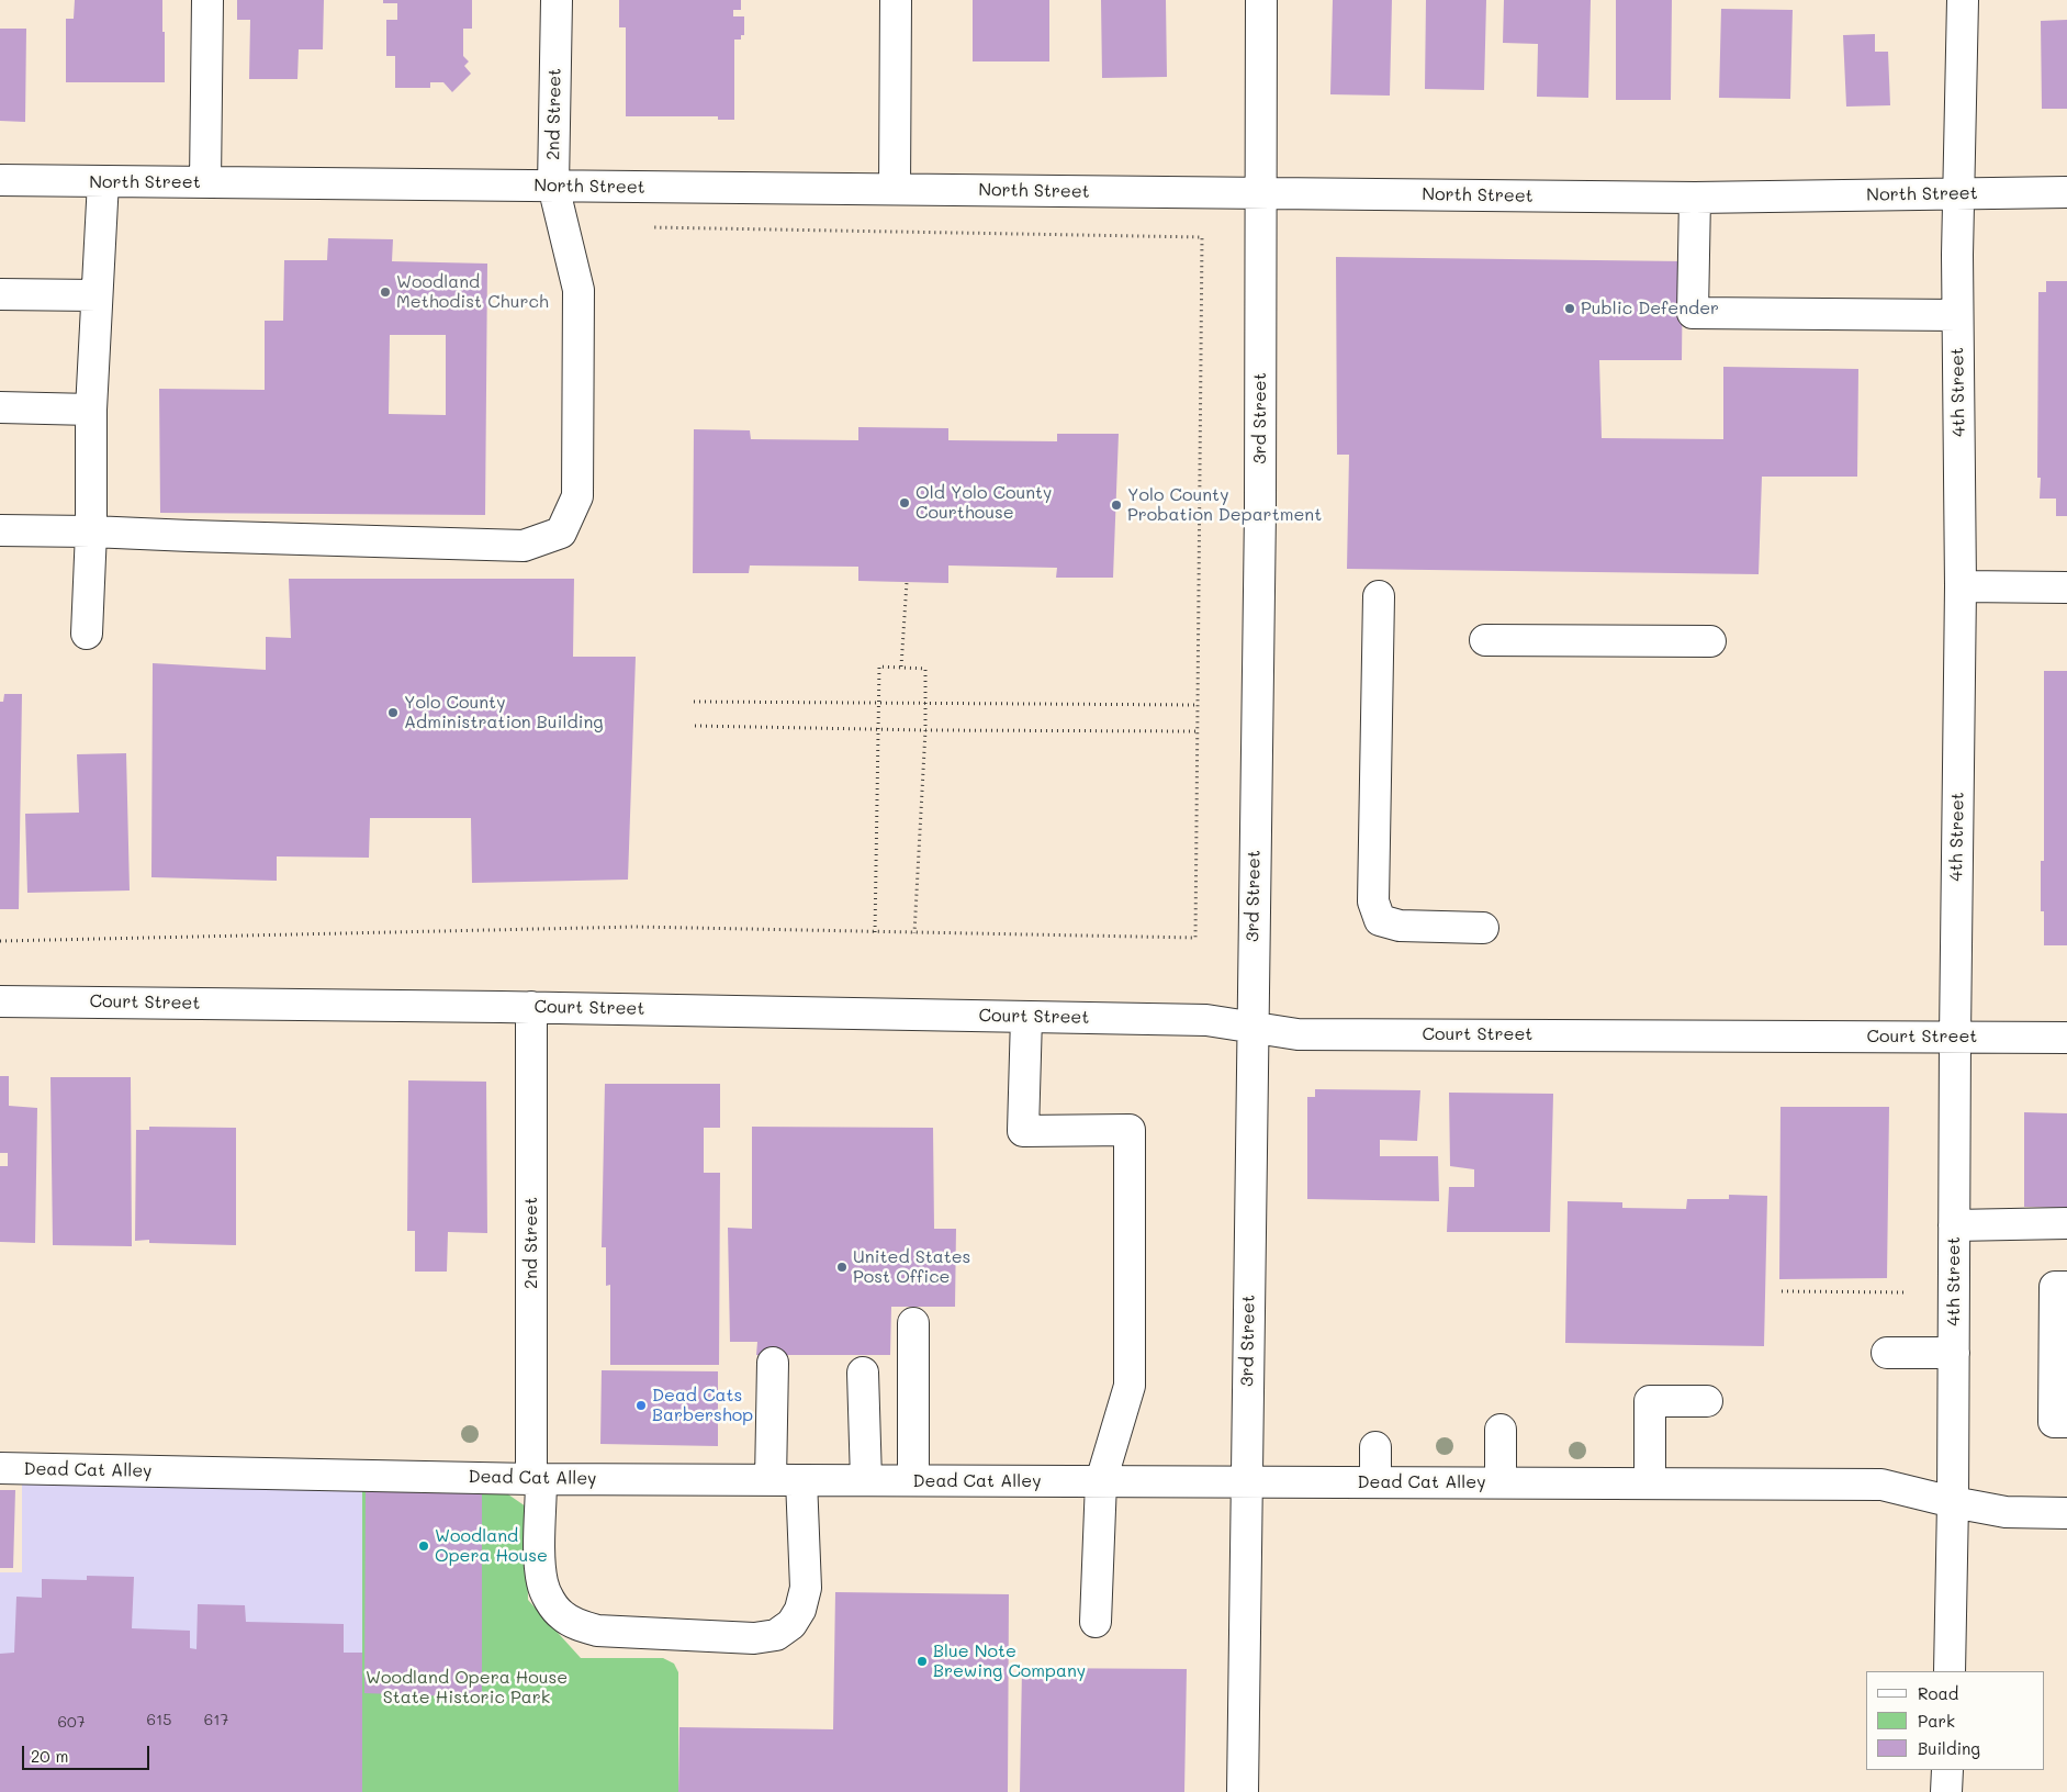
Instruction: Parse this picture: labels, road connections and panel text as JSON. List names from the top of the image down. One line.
{"streets":{"street":["2nd Street","North Street","4th Street","3rd Street","Court Street","Dead Cat Alley"]},"crossings":[["2nd Street","North Street"],["2nd Street","Court Street"],["2nd Street","Dead Cat Alley"],["North Street","4th Street"],["North Street","3rd Street"],["4th Street","Court Street"],["4th Street","Dead Cat Alley"],["3rd Street","Court Street"],["3rd Street","Dead Cat Alley"]],"parks":["Woodland Opera House State Historic Park"],"places":["Woodland Methodist Church","Public Defender","Old Yolo County Courthouse","Yolo County Probation Department","Yolo County Administration Building","United States Post Office","Dead Cats Barbershop","Woodland Opera House","Blue Note Brewing Company"],"house_numbers":["615","617","607"],"legend":["Road","Park","Building"],"scale_bar":"20 m"}
